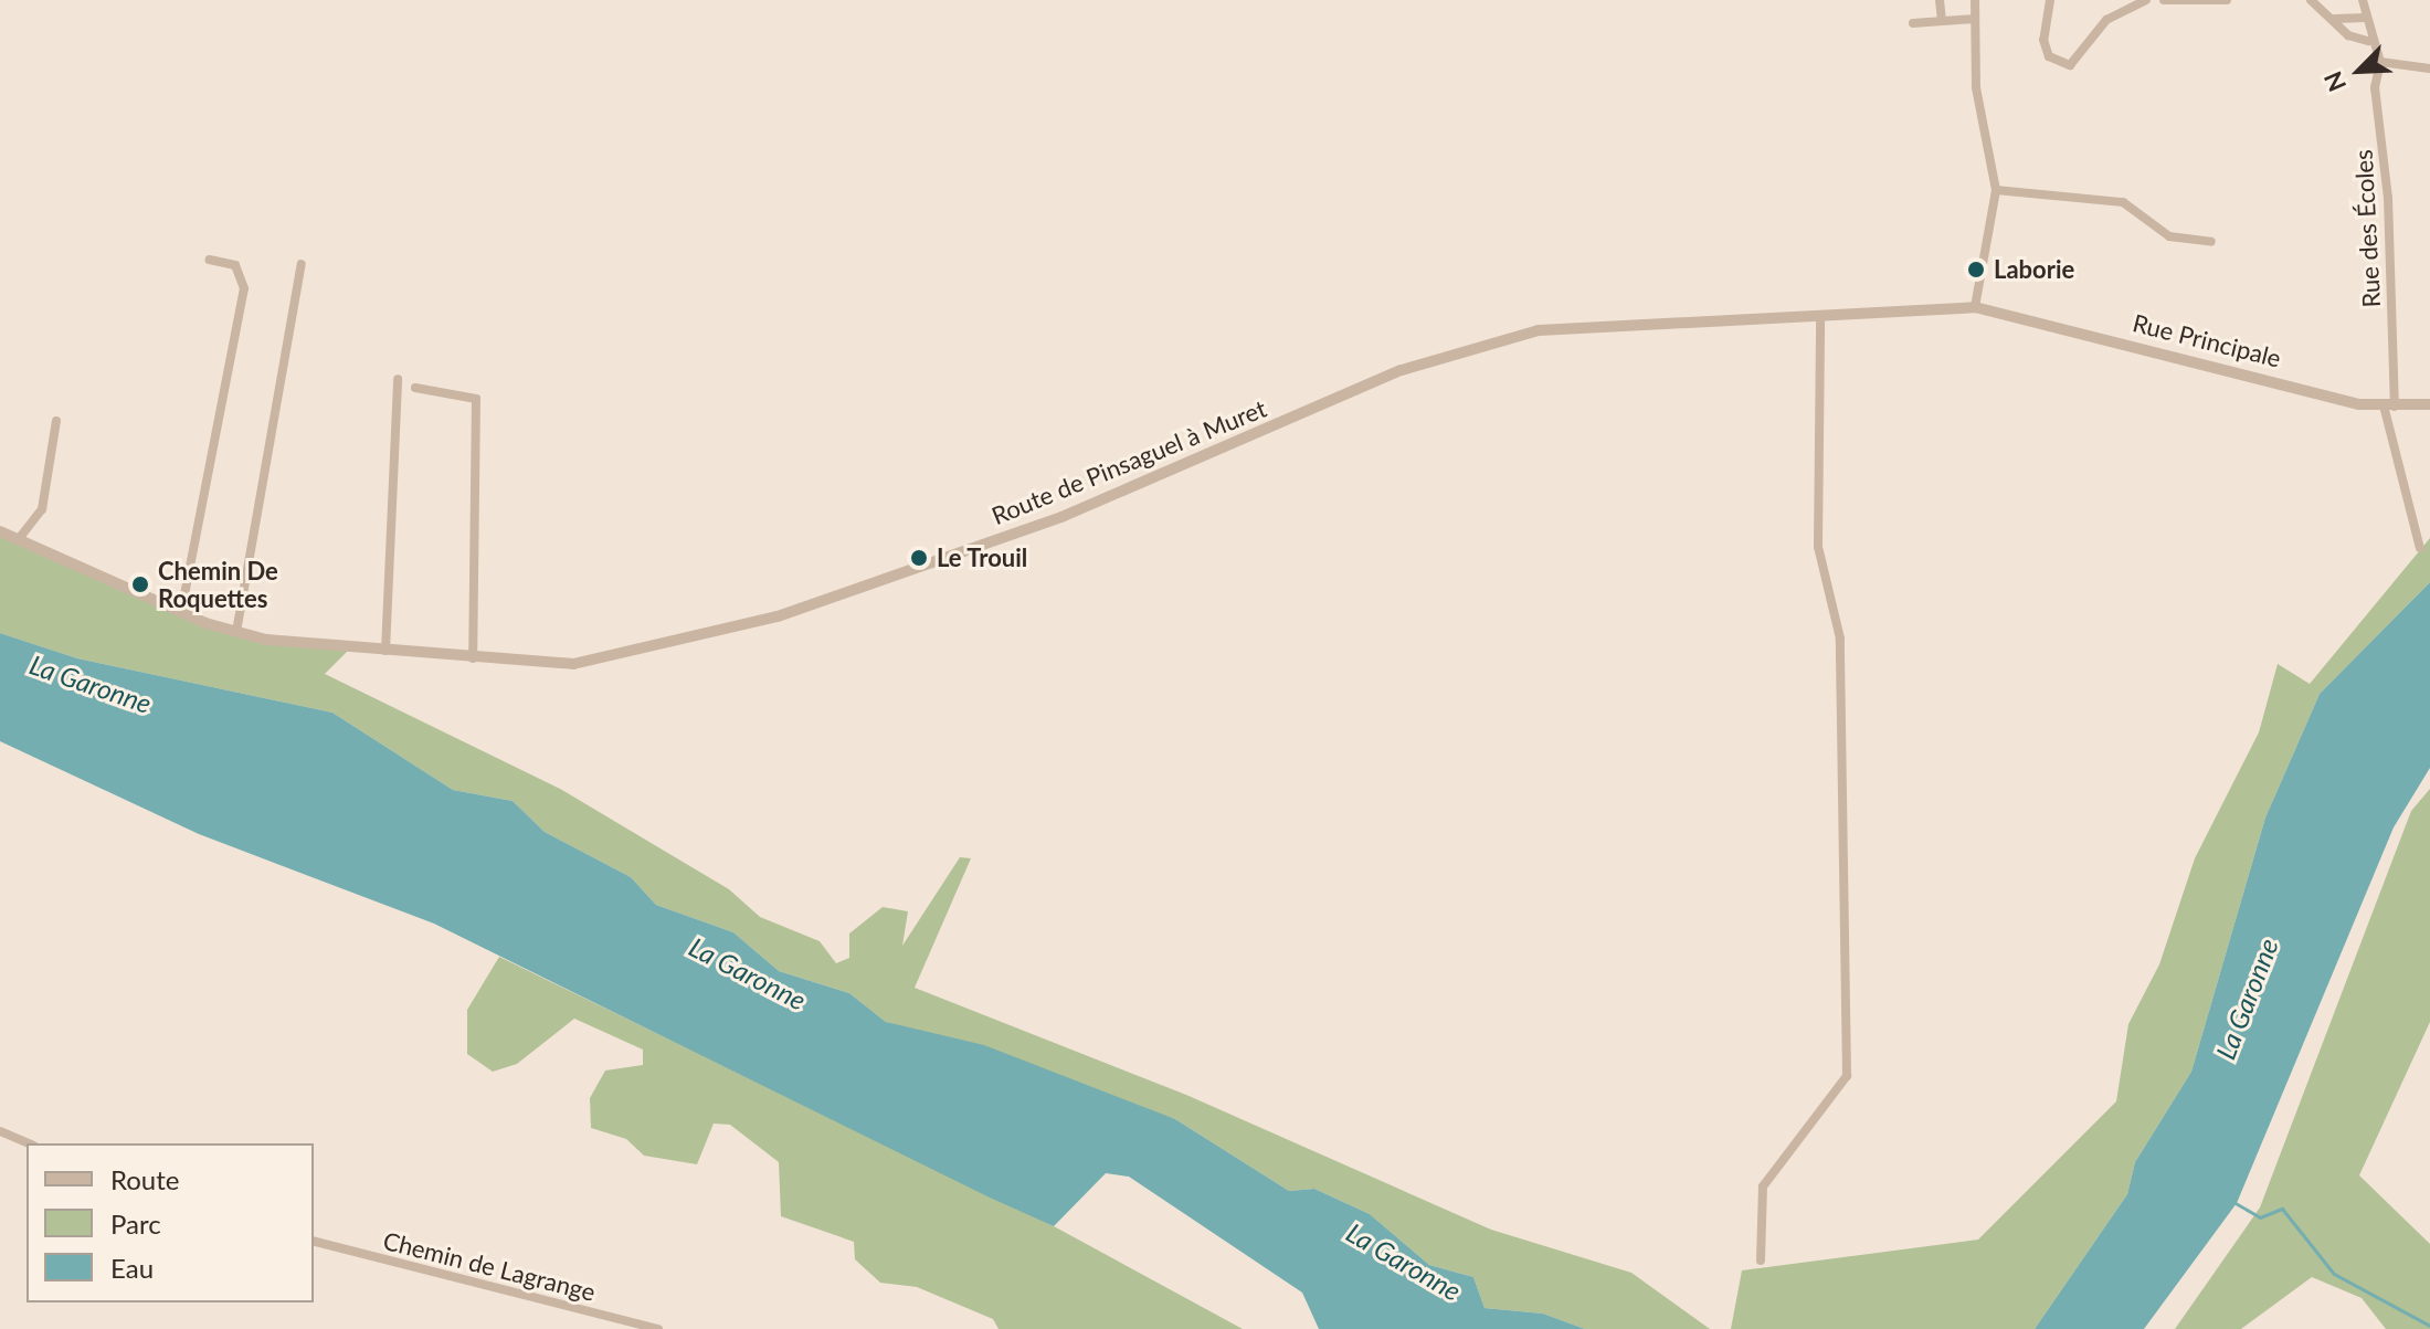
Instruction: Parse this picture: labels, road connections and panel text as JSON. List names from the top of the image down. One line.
{"streets":{"street":["Rue des Écoles","Rue Principale","Route de Pinsaguel à Muret","Chemin de Lagrange"]},"crossings":[["Rue des Écoles","Rue Principale"]],"water":["La Garonne"],"places":["Laborie","Le Trouil","Chemin De Roquettes"],"legend":["Route","Parc","Eau"],"north":"bottom left"}
